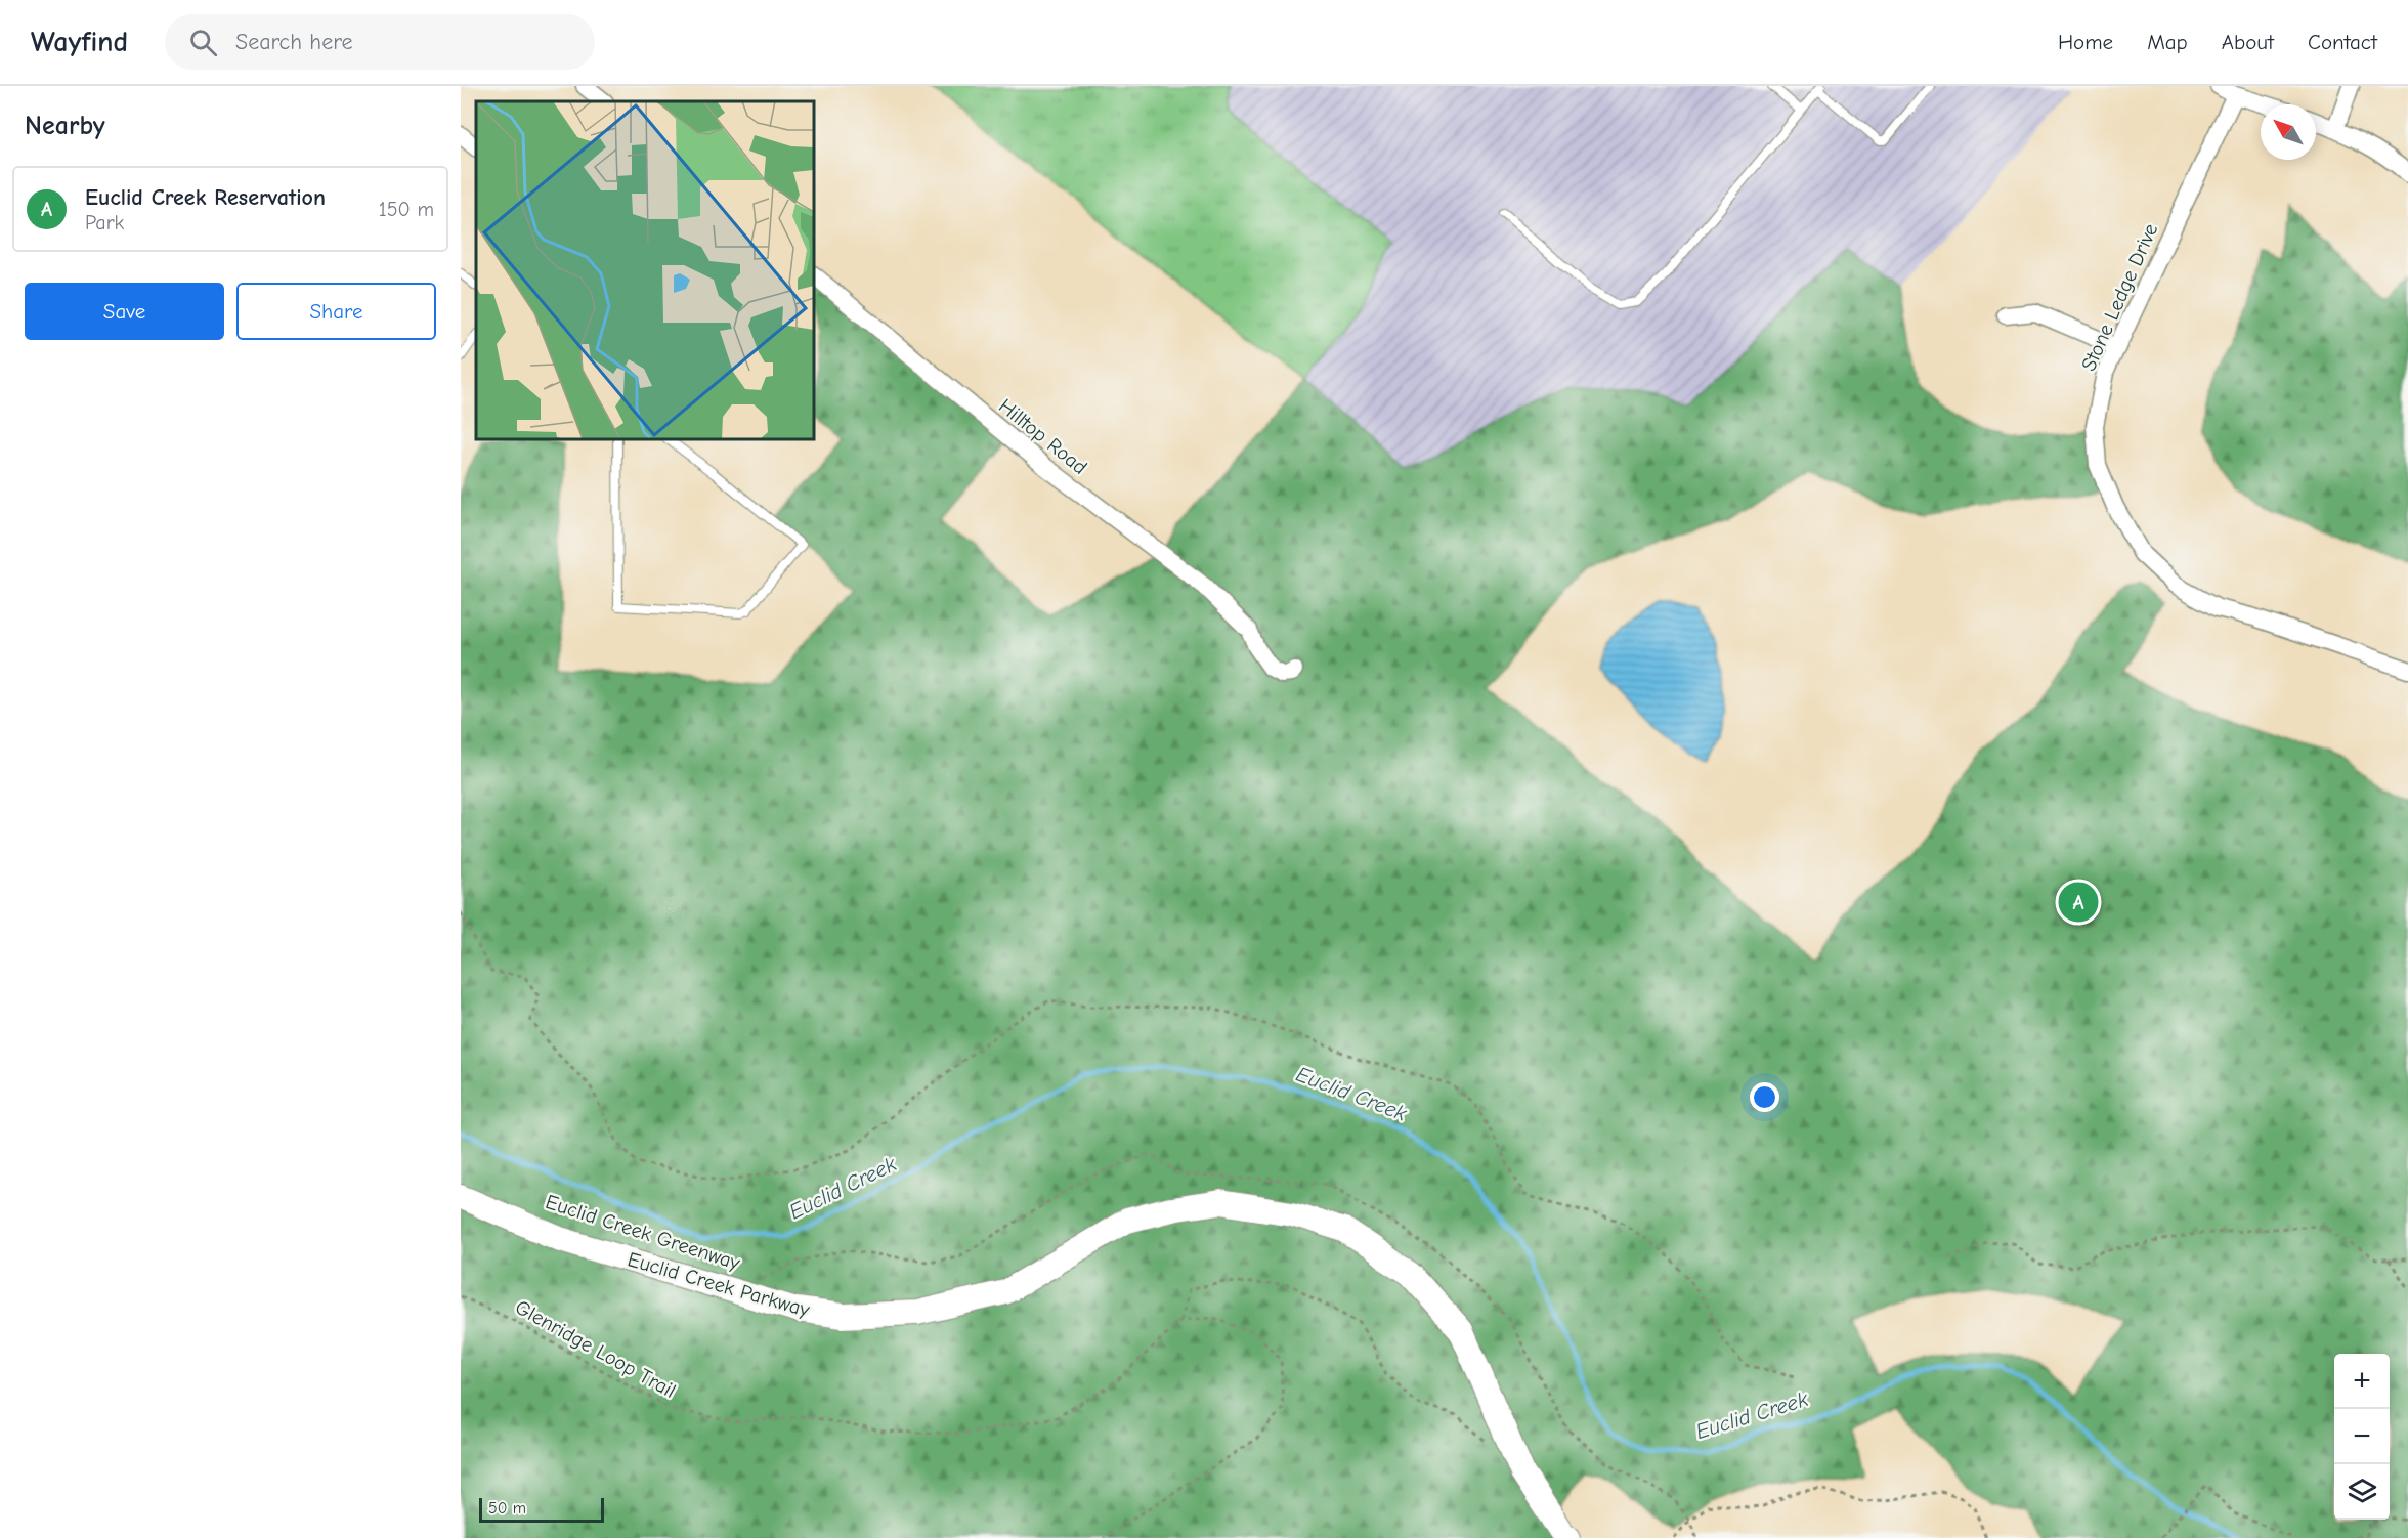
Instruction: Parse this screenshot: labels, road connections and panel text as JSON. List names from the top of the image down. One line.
{"streets":{"street":["Stone Ledge Drive","Hilltop Road","Euclid Creek Parkway"],"path":["Euclid Creek Greenway","Glenridge Loop Trail"]},"water":["Euclid Creek"],"scale_bar":"50 m","north":"top left","page":{"header":"Wayfind","search":"Search here","nav":["Home","Map","About","Contact"],"heading":"Nearby","list":[{"mark":"A","name":"Euclid Creek Reservation","note":"Park","value":"150 m"}],"buttons":["Save","Share"],"pins":"A","map_buttons":["+","−"],"scale":"50 m"}}
